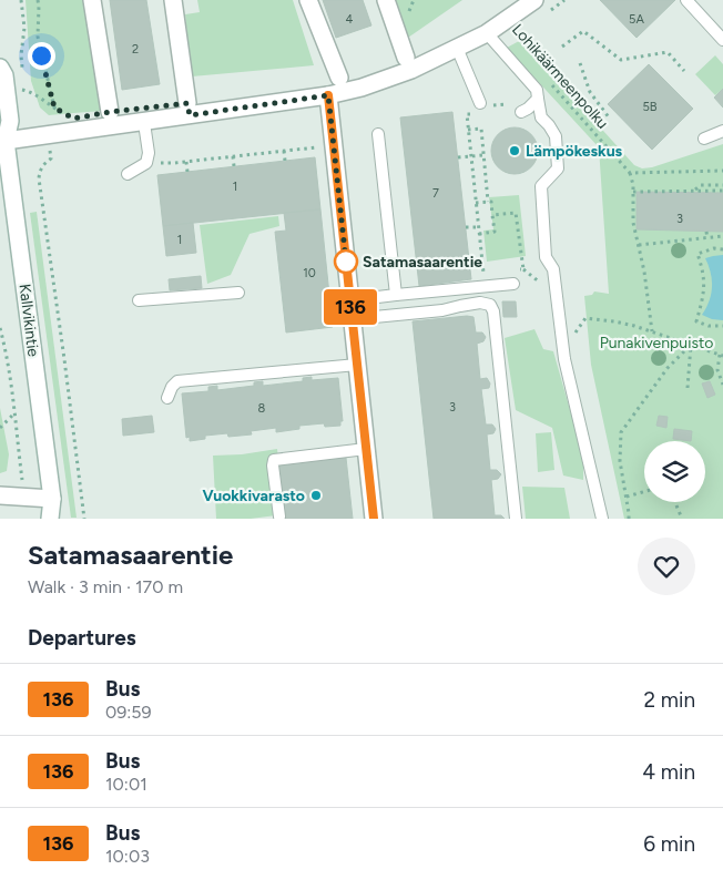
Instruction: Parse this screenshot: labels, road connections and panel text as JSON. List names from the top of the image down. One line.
{"streets":{"street":["Kallvikintie"],"path":["Lohikäärmeenpolku"]},"parks":["Punakivenpuisto"],"places":["Lämpökeskus","Satamasaarentie","Vuokkivarasto"],"lines":["bus line 136"],"house_numbers":["4","5A","2","5B","1","7","3","1","10","3","8"],"page":{"on_map":"136","heading":[["Satamasaarentie","Walk · 3 min · 170 m"],"Departures"],"list":[{"mark":"136","name":"Bus","note":"09:59","value":"2 min"},{"mark":"136","name":"Bus","note":"10:01","value":"4 min"},{"mark":"136","name":"Bus","note":"10:03","value":"6 min"}]}}
